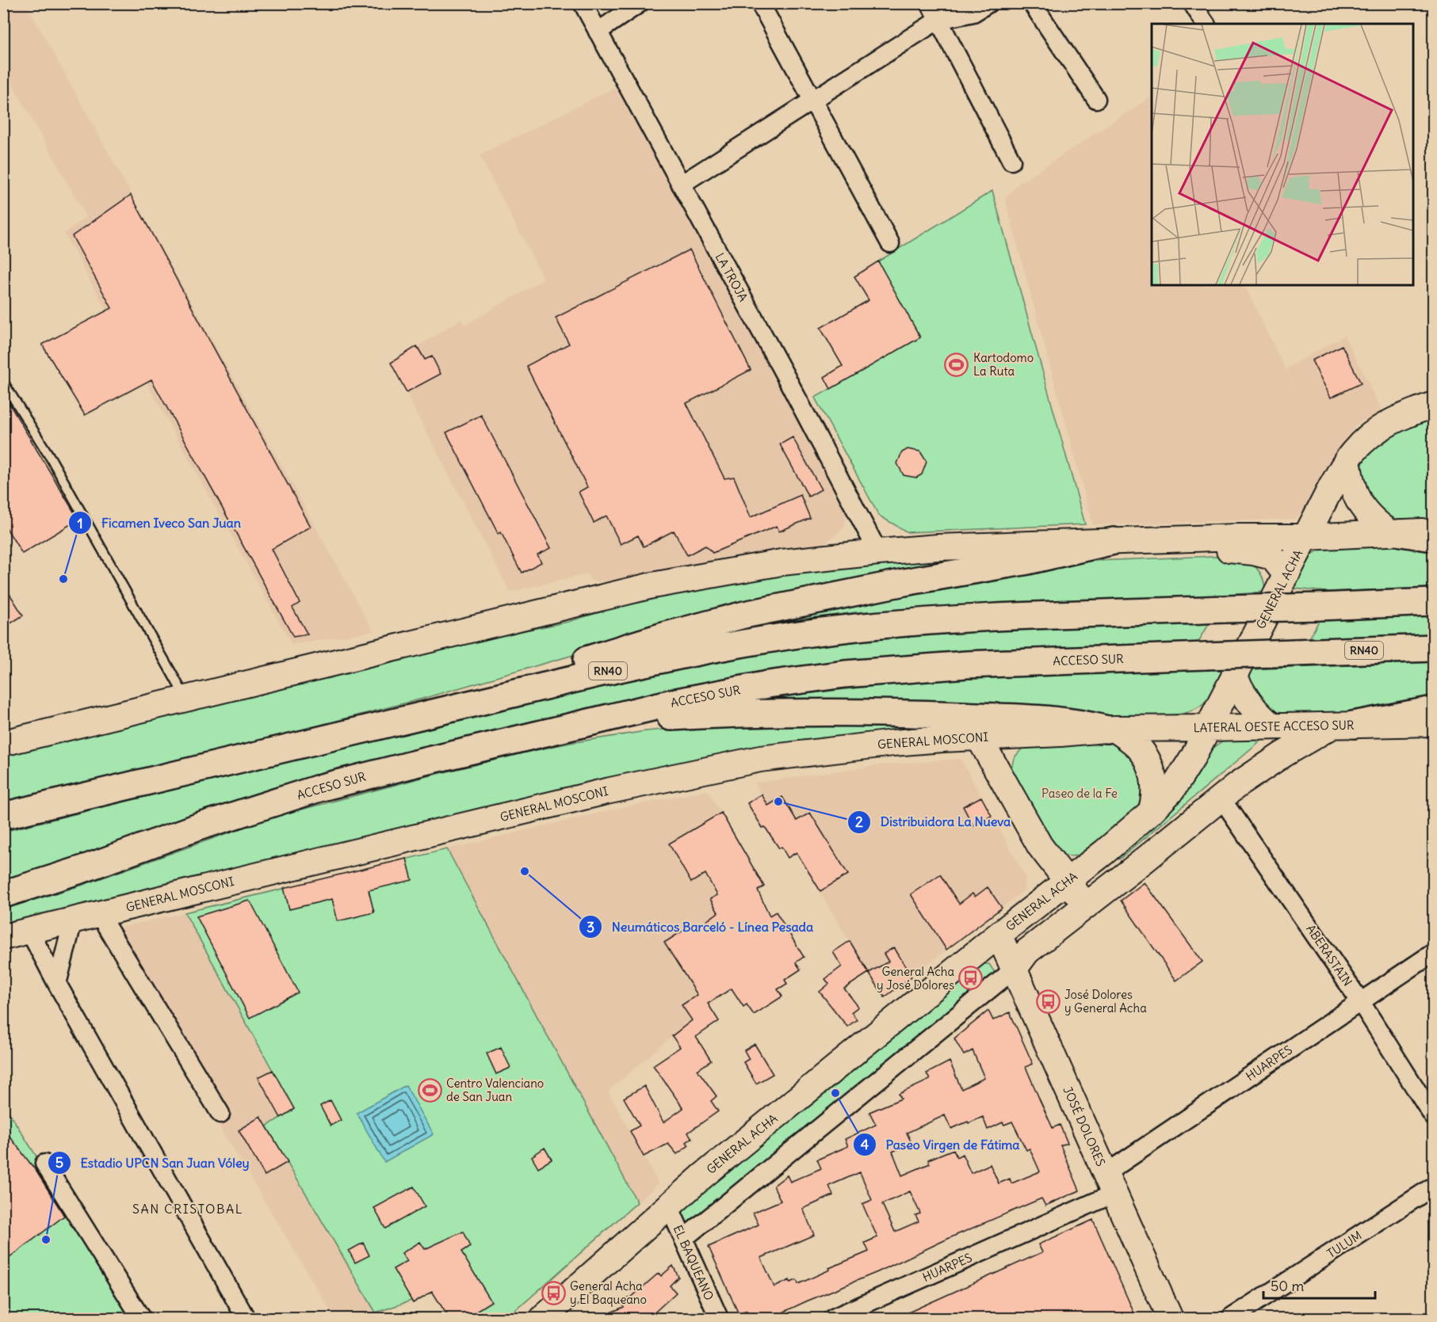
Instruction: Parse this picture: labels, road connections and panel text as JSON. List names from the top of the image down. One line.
{"streets":{"highway":["RN40","ACCESO SUR"],"street":["LA TROJA","GENERAL ACHA","LATERAL OESTE ACCESO SUR","GENERAL MOSCONI","ABERASTAIN","HUARPES","JOSÉ DOLORES","TULUM","EL BAQUEANO"]},"crossings":[["GENERAL ACHA","LATERAL OESTE ACCESO SUR"],["GENERAL ACHA","JOSÉ DOLORES"],["GENERAL ACHA","EL BAQUEANO"],["LATERAL OESTE ACCESO SUR","GENERAL MOSCONI"],["ABERASTAIN","HUARPES"],["HUARPES","JOSÉ DOLORES"]],"districts":["SAN CRISTOBAL"],"parks":["Paseo de la Fe"],"places":{"sports":["Kartodomo La Ruta","Centro Valenciano de San Juan"],"other":["Ficamen Iveco San Juan","Distribuidora La Nueva","Neumáticos Barceló - Línea Pesada","Paseo Virgen de Fátima","Estadio UPCN San Juan Vóley"],"bus stop":["General Acha y José Dolores","José Dolores y General Acha","General Acha y El Baqueano"]},"scale_bar":"50 m"}
